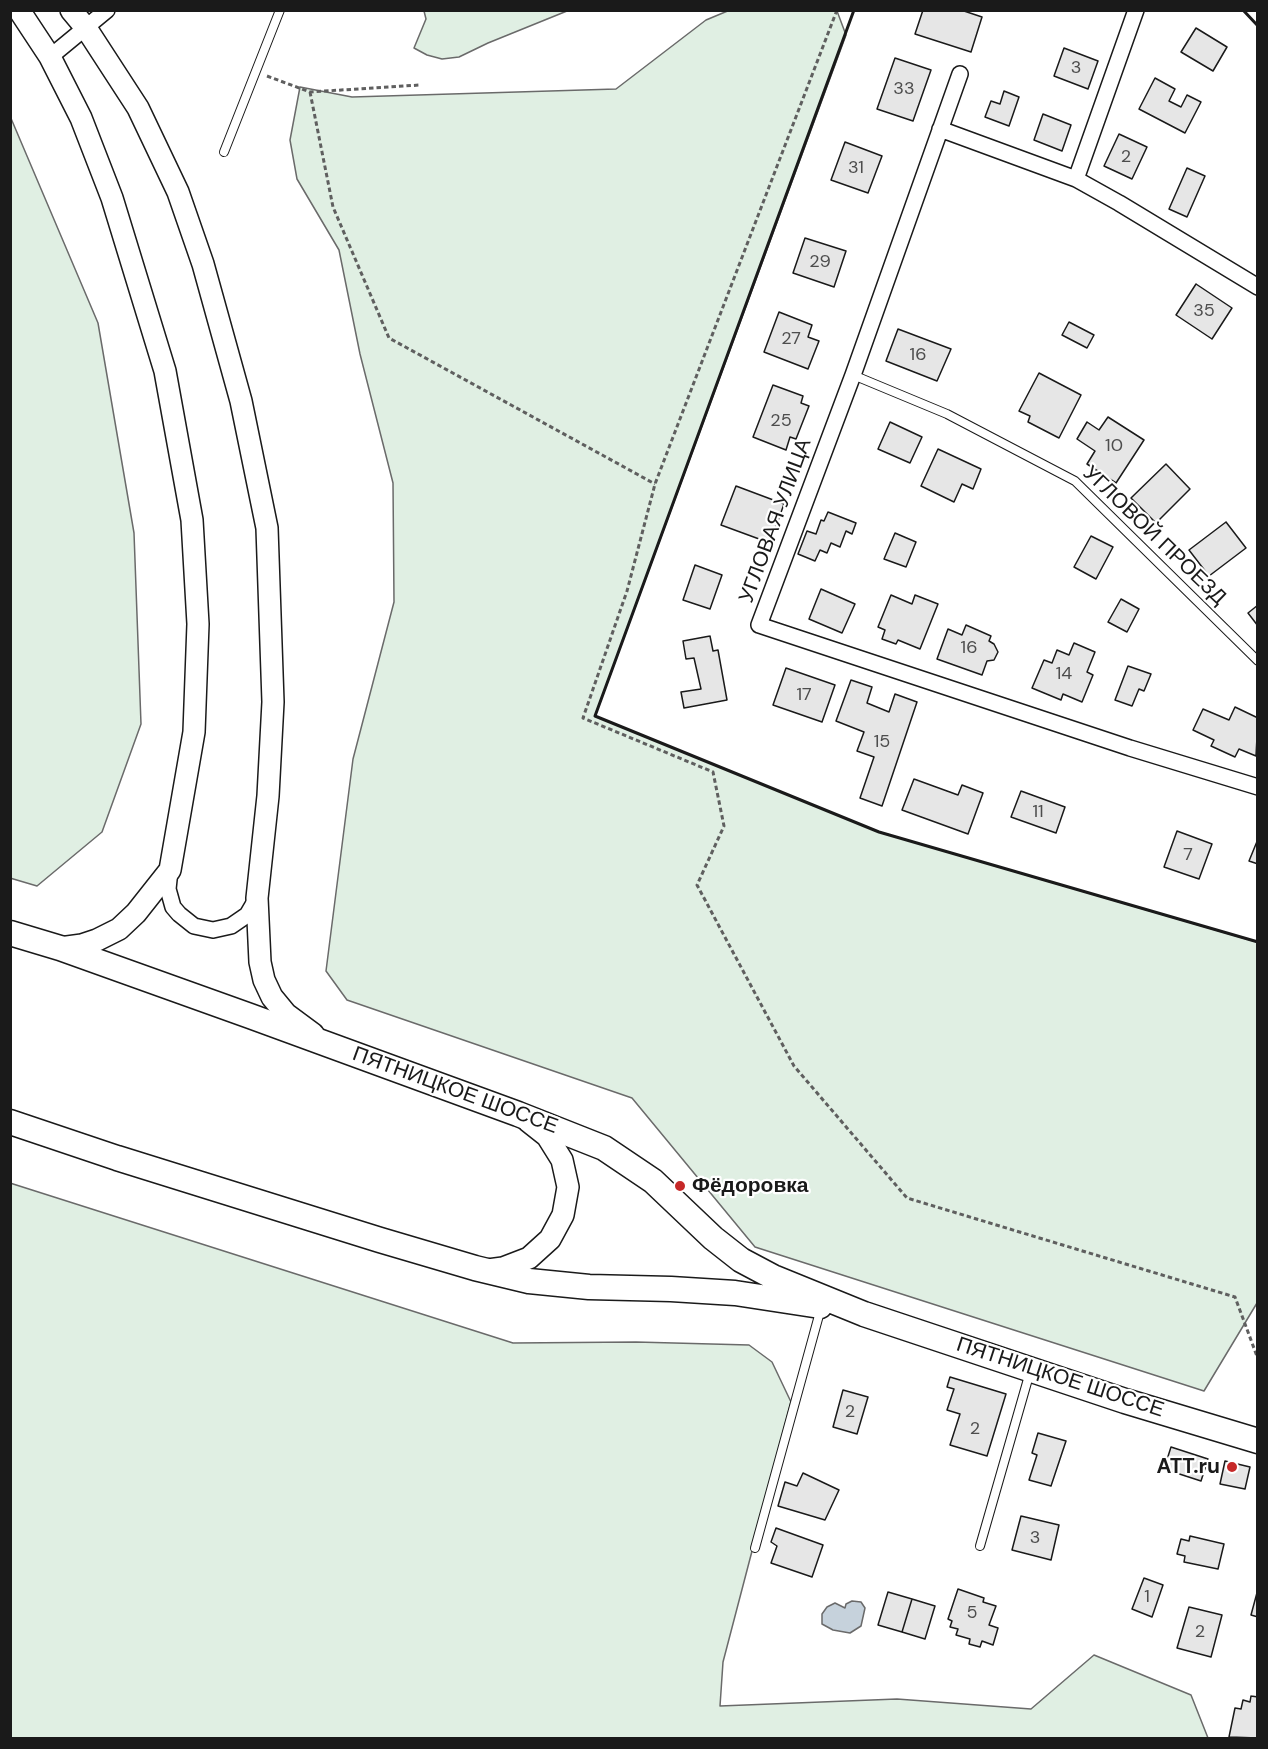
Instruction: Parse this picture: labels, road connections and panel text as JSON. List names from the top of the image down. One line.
{"streets":{"main road":["ПЯТНИЦКОЕ ШОССЕ"],"street":["УГЛОВАЯ УЛИЦА"],"lane":["УГЛОВОЙ ПРОЕЗД"]},"crossings":[["УГЛОВАЯ УЛИЦА","УГЛОВОЙ ПРОЕЗД"]],"places":["Фёдоровка","ATT.ru"],"house_numbers":["3","33","2","31","29","35","27","16","25","10","16","14","17","15","11","7","2","2","3","1","5","2"]}
